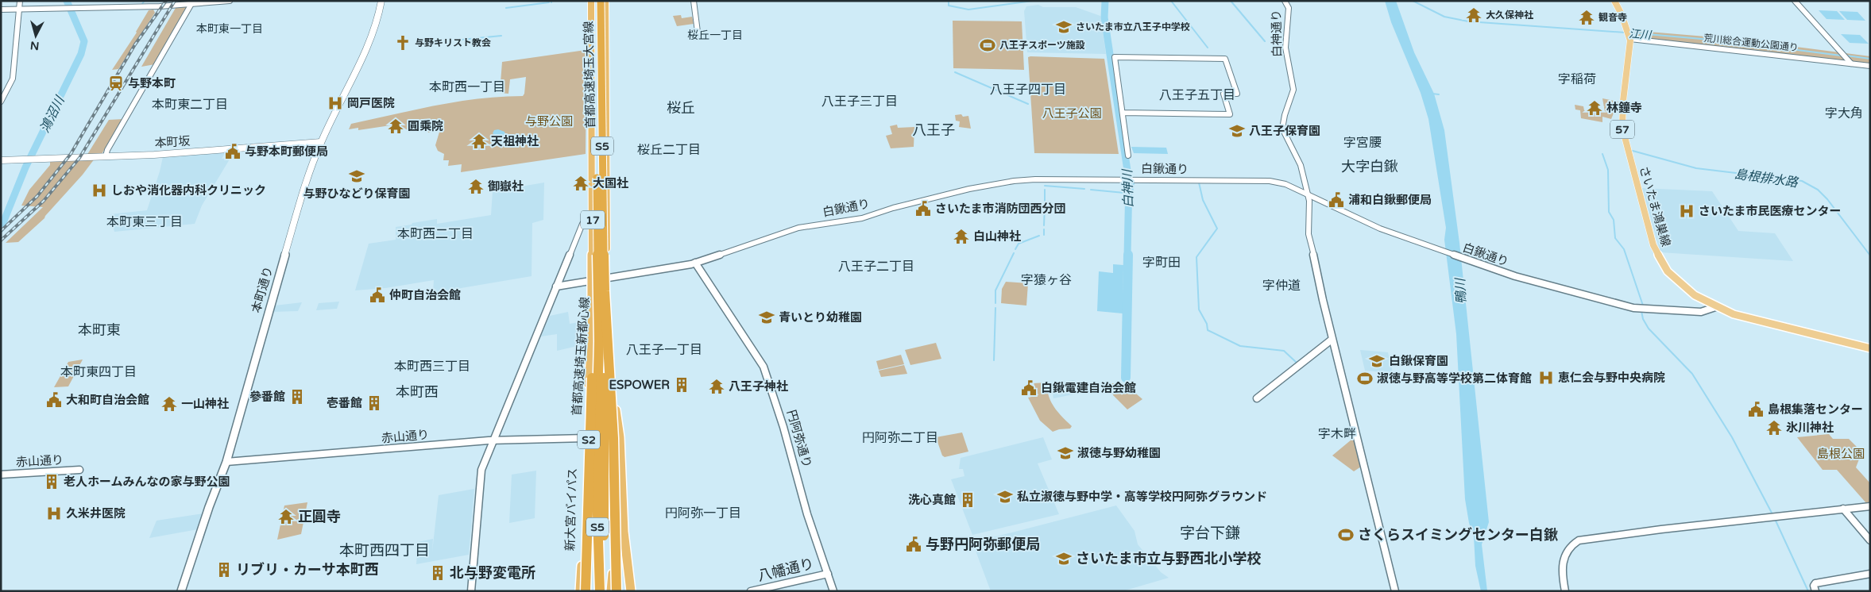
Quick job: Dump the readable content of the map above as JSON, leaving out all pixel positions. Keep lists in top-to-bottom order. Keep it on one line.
{"streets":{"highway":["首都高速埼玉大宮線","S5","17","首都高速埼玉新都心線","S2","新大宮バイパス"],"main road":["57","本町坂","さいたま鴻巣線","本町通り"],"street":["白神通り","荒川総合運動公園通り","白鍬通り","赤山通り","円阿弥通り","八幡通り"]},"crossings":[["白神通り","白鍬通り"],["荒川総合運動公園通り","さいたま鴻巣線"],["首都高速埼玉大宮線","S5"],["首都高速埼玉大宮線","白鍬通り"],["首都高速埼玉大宮線","首都高速埼玉新都心線"],["首都高速埼玉大宮線","新大宮バイパス"],["本町坂","本町通り"],["S5","白鍬通り"],["S5","首都高速埼玉新都心線"],["S5","新大宮バイパス"],["白鍬通り","さいたま鴻巣線"],["白鍬通り","17"],["白鍬通り","首都高速埼玉新都心線"],["白鍬通り","円阿弥通り"],["白鍬通り","新大宮バイパス"],["本町通り","赤山通り"],["首都高速埼玉新都心線","新大宮バイパス"],["赤山通り","新大宮バイパス"],["円阿弥通り","八幡通り"]],"districts":["本町東一丁目","桜丘一丁目","字稲荷","本町西一丁目","八王子四丁目","八王子五丁目","八王子三丁目","本町東二丁目","桜丘","字大角","八王子","字宮腰","桜丘二丁目","大字白鍬","本町東三丁目","本町西二丁目","字町田","八王子二丁目","字猿ヶ谷","字仲道","本町東","八王子一丁目","本町西三丁目","本町東四丁目","本町西","字木畔","円阿弥二丁目","円阿弥一丁目","字台下鎌","本町西四丁目"],"water":["江川","鴻沼川","島根排水路","白神川","鴨川"],"parks":["八王子公園","与野公園","島根公園"],"places":{"temple":["大久保神社","観音寺","林鐘寺","圓乘院","天祖神社","大国社","御嶽社","白山神社","八王子神社","一山神社","氷川神社","正圓寺"],"school or university":["さいたま市立八王子中学校","八王子保育園","与野ひなどり保育園","青いとり幼稚園","白鍬保育園","淑徳与野幼稚園","私立淑徳与野中学・高等学校円阿弥グラウンド","さいたま市立与野西北小学校"],"church":["与野キリスト教会"],"sports":["八王子スポーツ施設","淑徳与野高等学校第二体育館","さくらスイミングセンター白鍬"],"station":["与野本町"],"hospital":["岡戸医院","しおや消化器内科クリニック","さいたま市民医療センター","恵仁会与野中央病院","久米井医院"],"public building":["与野本町郵便局","浦和白鍬郵便局","さいたま市消防団西分団","仲町自治会館","白鍬電建自治会館","大和町自治会館","島根集落センター","与野円阿弥郵便局"],"building":["ESPOWER","參番館","壱番館","老人ホームみんなの家与野公園","洗心真館","リブリ・カーサ本町西","北与野変電所"]},"north":"bottom"}
